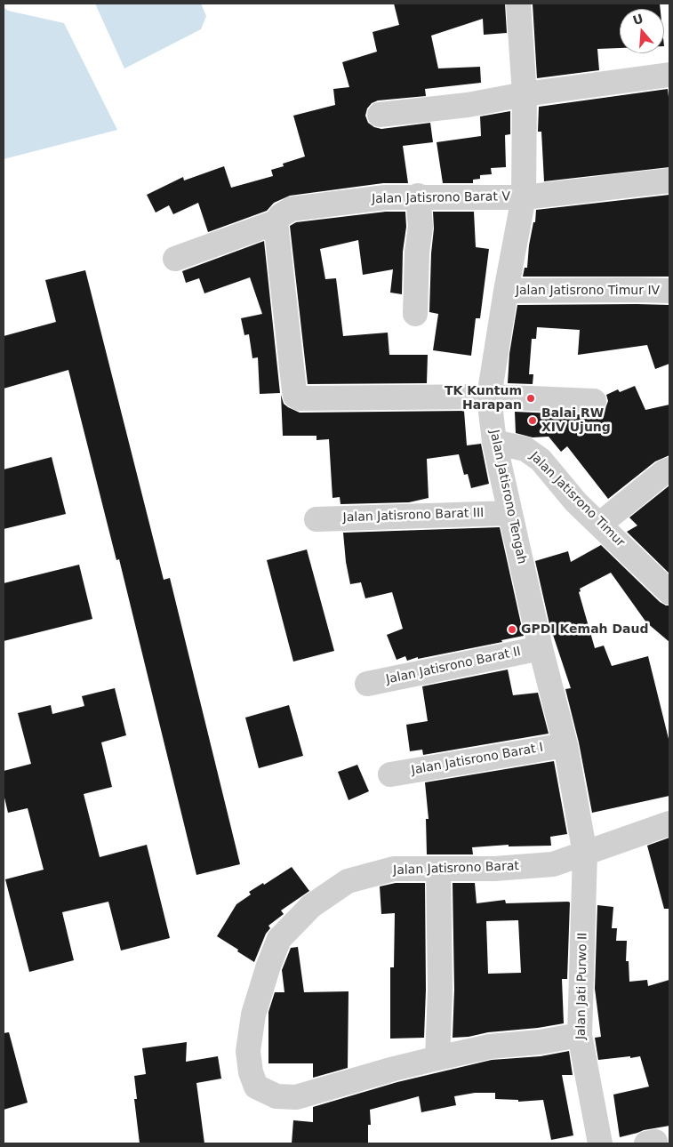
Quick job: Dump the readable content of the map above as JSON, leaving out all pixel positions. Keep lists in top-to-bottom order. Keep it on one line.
{"streets":{"street":["Jalan Jatisrono Barat V","Jalan Jatisrono Timur IV","Jalan Jatisrono Tengah","Jalan Jatisrono Timur","Jalan Jatisrono Barat III","Jalan Jatisrono Barat II","Jalan Jatisrono Barat I","Jalan Jatisrono Barat","Jalan Jati Purwo II"]},"crossings":[["Jalan Jatisrono Barat V","Jalan Jatisrono Tengah"],["Jalan Jatisrono Timur IV","Jalan Jatisrono Tengah"],["Jalan Jatisrono Tengah","Jalan Jatisrono Timur"],["Jalan Jatisrono Tengah","Jalan Jatisrono Barat III"],["Jalan Jatisrono Tengah","Jalan Jatisrono Barat II"],["Jalan Jatisrono Tengah","Jalan Jatisrono Barat I"],["Jalan Jatisrono Tengah","Jalan Jatisrono Barat"],["Jalan Jatisrono Tengah","Jalan Jati Purwo II"],["Jalan Jatisrono Barat","Jalan Jati Purwo II"]],"places":["TK Kuntum Harapan","Balai RW XIV Ujung","GPDI Kemah Daud"],"north":"top"}
